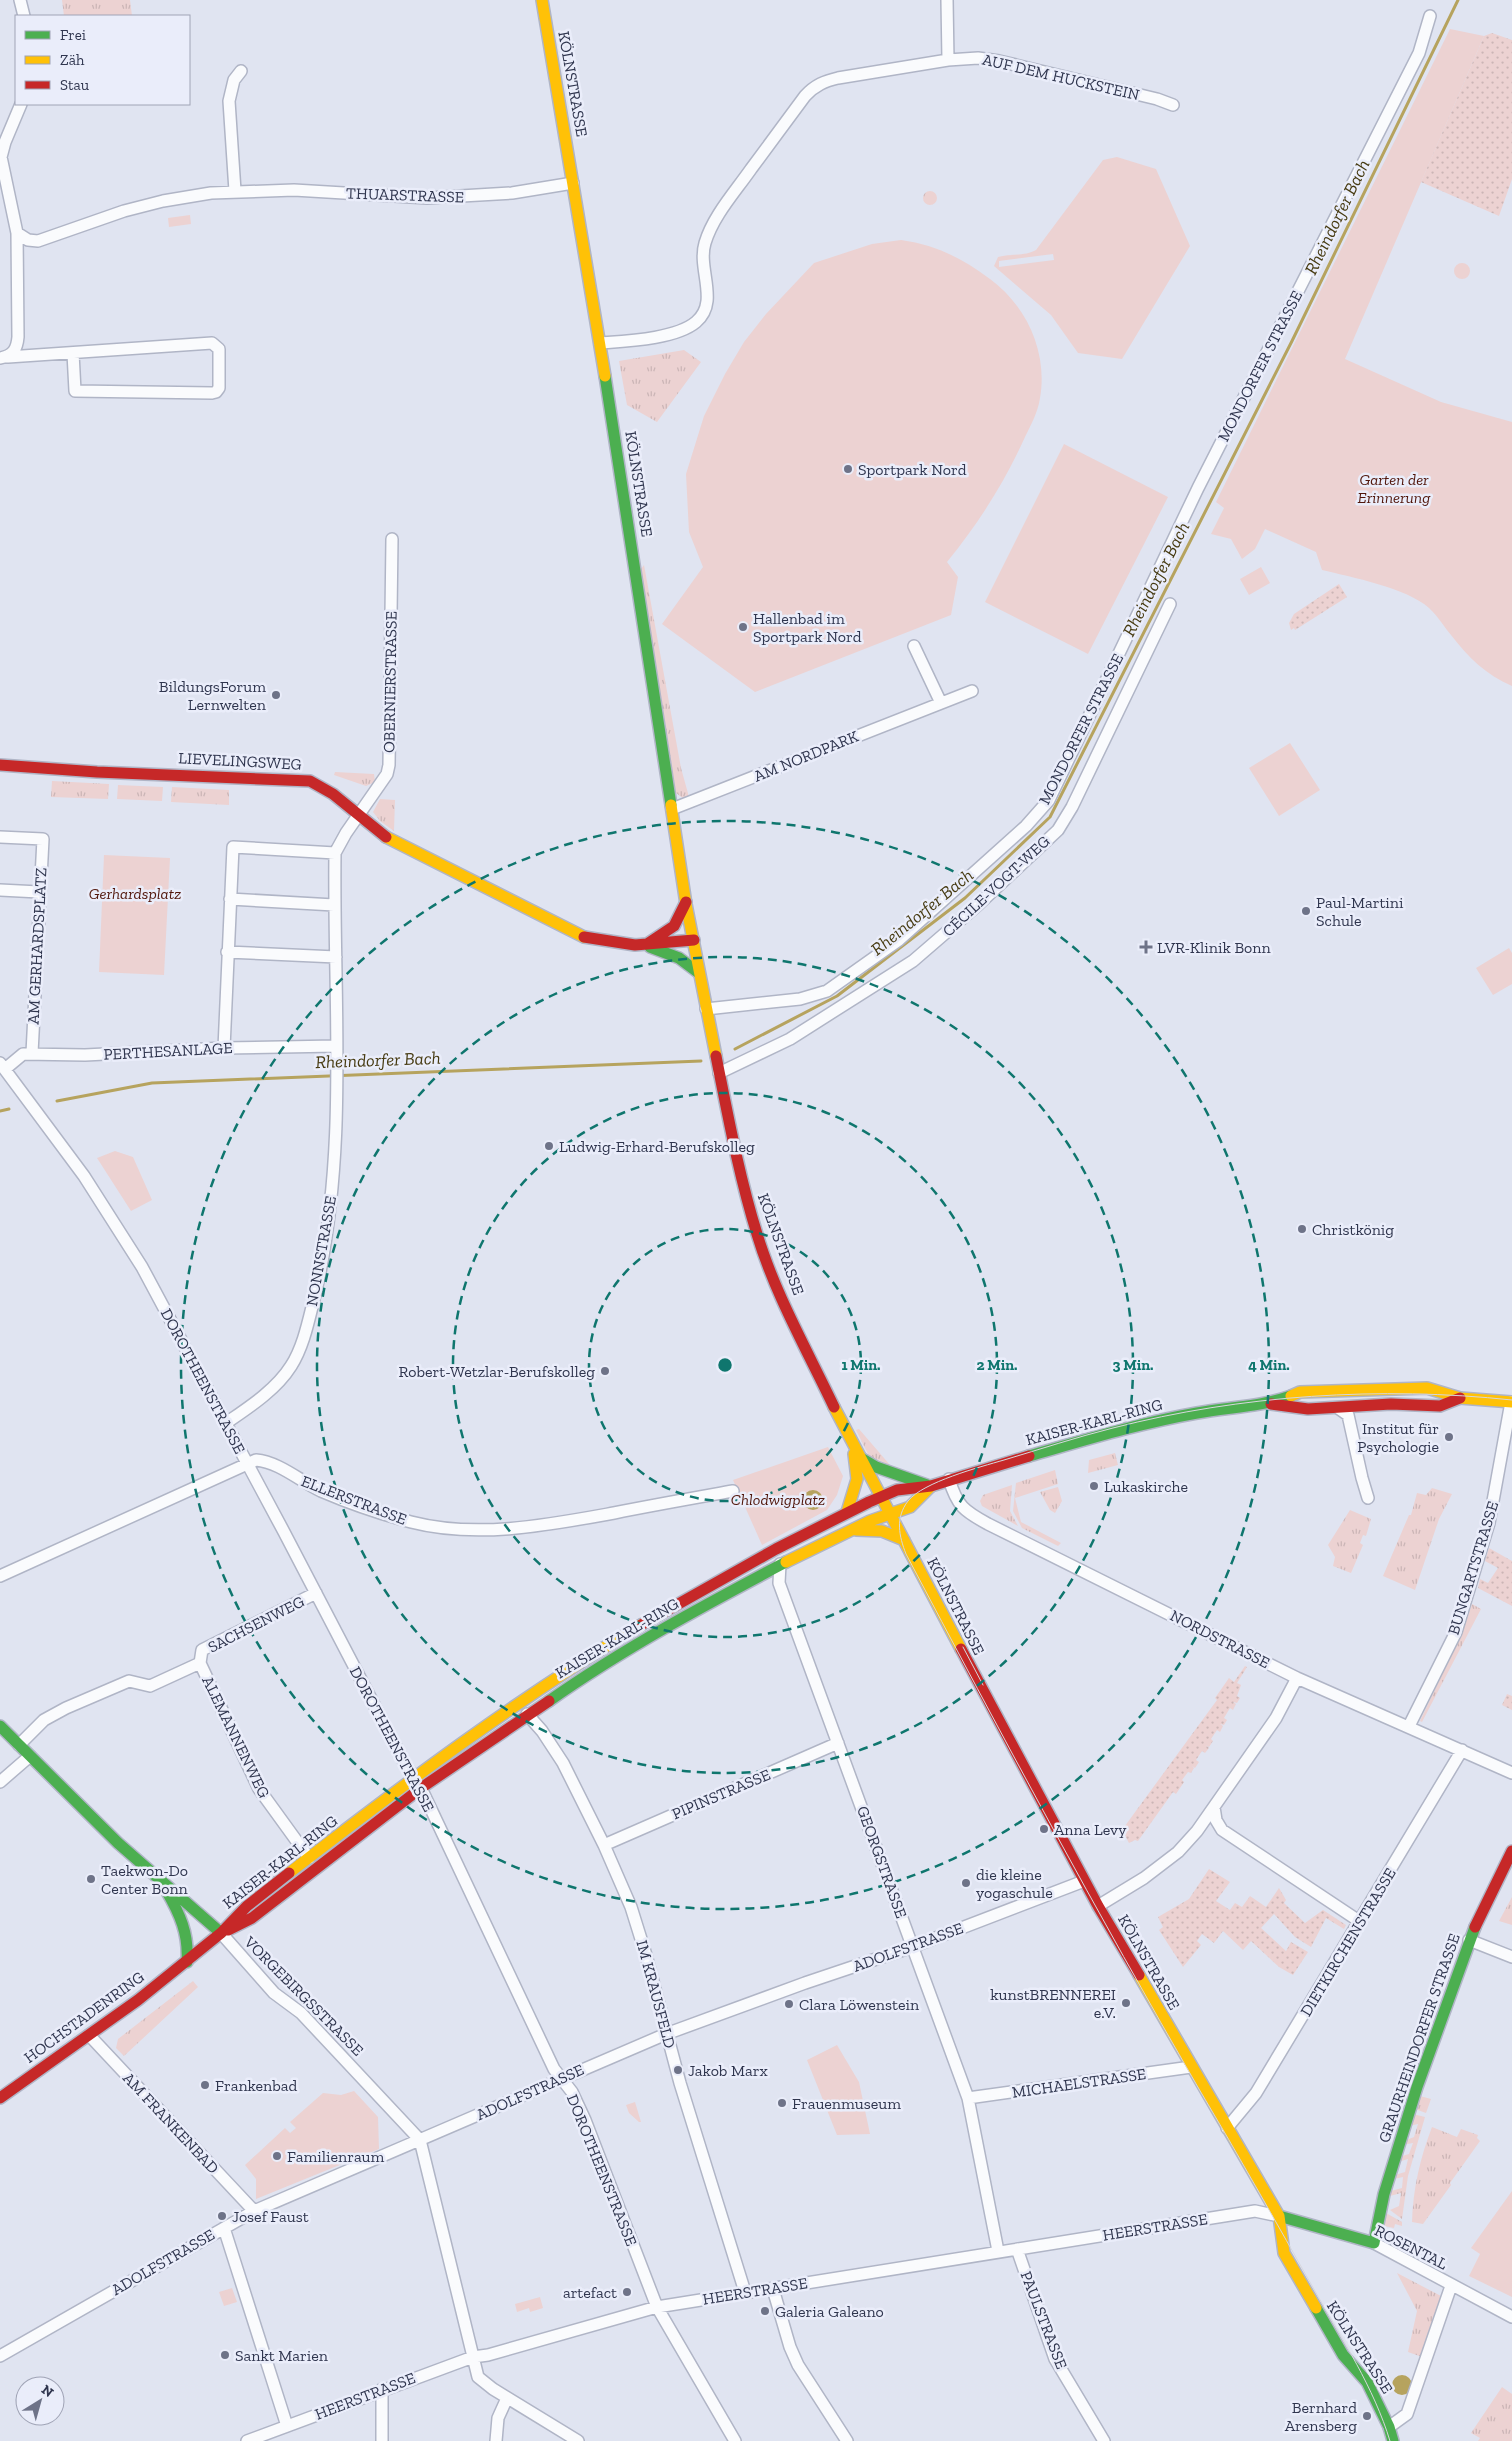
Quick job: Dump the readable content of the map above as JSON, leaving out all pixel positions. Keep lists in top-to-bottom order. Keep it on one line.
{"streets":{"main road":["KÖLNSTRASSE","LIEVELINGSWEG","KAISER-KARL-RING","VORGEBIRGSSTRASSE","HOCHSTADENRING","GRAURHEINDORFER STRASSE","ROSENTAL"],"street":["AUF DEM HUCKSTEIN","THUARSTRASSE","MONDORFER STRASSE","OBERNIERSTRASSE","AM NORDPARK","CÉCILE-VOGT-WEG","AM GERHARDSPLATZ","PERTHESANLAGE","NONNSTRASSE","DOROTHEENSTRASSE","ELLERSTRASSE","BUNGARTSTRASSE","SACHSENWEG","NORDSTRASSE","ALEMANNENWEG","PIPINSTRASSE","GEORGSTRASSE","DIETKIRCHENSTRASSE","ADOLFSTRASSE","IM KRAUSFELD","MICHAELSTRASSE","AM FRANKENBAD","HEERSTRASSE","PAULSTRASSE"]},"crossings":[["AUF DEM HUCKSTEIN","KÖLNSTRASSE"],["KÖLNSTRASSE","THUARSTRASSE"],["KÖLNSTRASSE","MONDORFER STRASSE"],["KÖLNSTRASSE","AM NORDPARK"],["KÖLNSTRASSE","LIEVELINGSWEG"],["KÖLNSTRASSE","CÉCILE-VOGT-WEG"],["KÖLNSTRASSE","KAISER-KARL-RING"],["KÖLNSTRASSE","DIETKIRCHENSTRASSE"],["KÖLNSTRASSE","ADOLFSTRASSE"],["KÖLNSTRASSE","MICHAELSTRASSE"],["KÖLNSTRASSE","HEERSTRASSE"],["KÖLNSTRASSE","ROSENTAL"],["OBERNIERSTRASSE","LIEVELINGSWEG"],["OBERNIERSTRASSE","NONNSTRASSE"],["AM GERHARDSPLATZ","PERTHESANLAGE"],["PERTHESANLAGE","NONNSTRASSE"],["PERTHESANLAGE","DOROTHEENSTRASSE"],["NONNSTRASSE","DOROTHEENSTRASSE"],["DOROTHEENSTRASSE","KAISER-KARL-RING"],["DOROTHEENSTRASSE","ELLERSTRASSE"],["DOROTHEENSTRASSE","SACHSENWEG"],["DOROTHEENSTRASSE","ADOLFSTRASSE"],["DOROTHEENSTRASSE","HEERSTRASSE"],["KAISER-KARL-RING","BUNGARTSTRASSE"],["KAISER-KARL-RING","NORDSTRASSE"],["KAISER-KARL-RING","ALEMANNENWEG"],["KAISER-KARL-RING","GEORGSTRASSE"],["KAISER-KARL-RING","IM KRAUSFELD"],["KAISER-KARL-RING","VORGEBIRGSSTRASSE"],["KAISER-KARL-RING","HOCHSTADENRING"],["BUNGARTSTRASSE","NORDSTRASSE"],["SACHSENWEG","ALEMANNENWEG"],["SACHSENWEG","VORGEBIRGSSTRASSE"],["NORDSTRASSE","DIETKIRCHENSTRASSE"],["PIPINSTRASSE","GEORGSTRASSE"],["PIPINSTRASSE","IM KRAUSFELD"],["GEORGSTRASSE","ADOLFSTRASSE"],["GEORGSTRASSE","MICHAELSTRASSE"],["GEORGSTRASSE","HEERSTRASSE"],["ADOLFSTRASSE","IM KRAUSFELD"],["ADOLFSTRASSE","VORGEBIRGSSTRASSE"],["ADOLFSTRASSE","AM FRANKENBAD"],["IM KRAUSFELD","HEERSTRASSE"],["VORGEBIRGSSTRASSE","HOCHSTADENRING"],["VORGEBIRGSSTRASSE","HEERSTRASSE"],["HOCHSTADENRING","AM FRANKENBAD"],["GRAURHEINDORFER STRASSE","ROSENTAL"],["HEERSTRASSE","ROSENTAL"],["HEERSTRASSE","PAULSTRASSE"]],"water":["Rheindorfer Bach"],"parks":["Garten der Erinnerung","Gerhardsplatz","Chlodwigplatz"],"places":{"other":["Sportpark Nord","Hallenbad im Sportpark Nord","BildungsForum Lernwelten","Paul-Martini Schule","Ludwig-Erhard-Berufskolleg","Christkönig","Robert-Wetzlar-Berufskolleg","Institut für Psychologie","Lukaskirche","Anna Levy","Taekwon-Do Center Bonn","die kleine yogaschule","kunstBRENNEREI e.V.","Clara Löwenstein","Jakob Marx","Frankenbad","Frauenmuseum","Familienraum","Josef Faust","artefact","Galeria Galeano","Sankt Marien","Bernhard Arensberg"],"health":["LVR-Klinik Bonn"]},"legend":["Frei","Zäh","Stau"],"north":"top right","rings":["1 Min.","2 Min.","3 Min.","4 Min."]}
